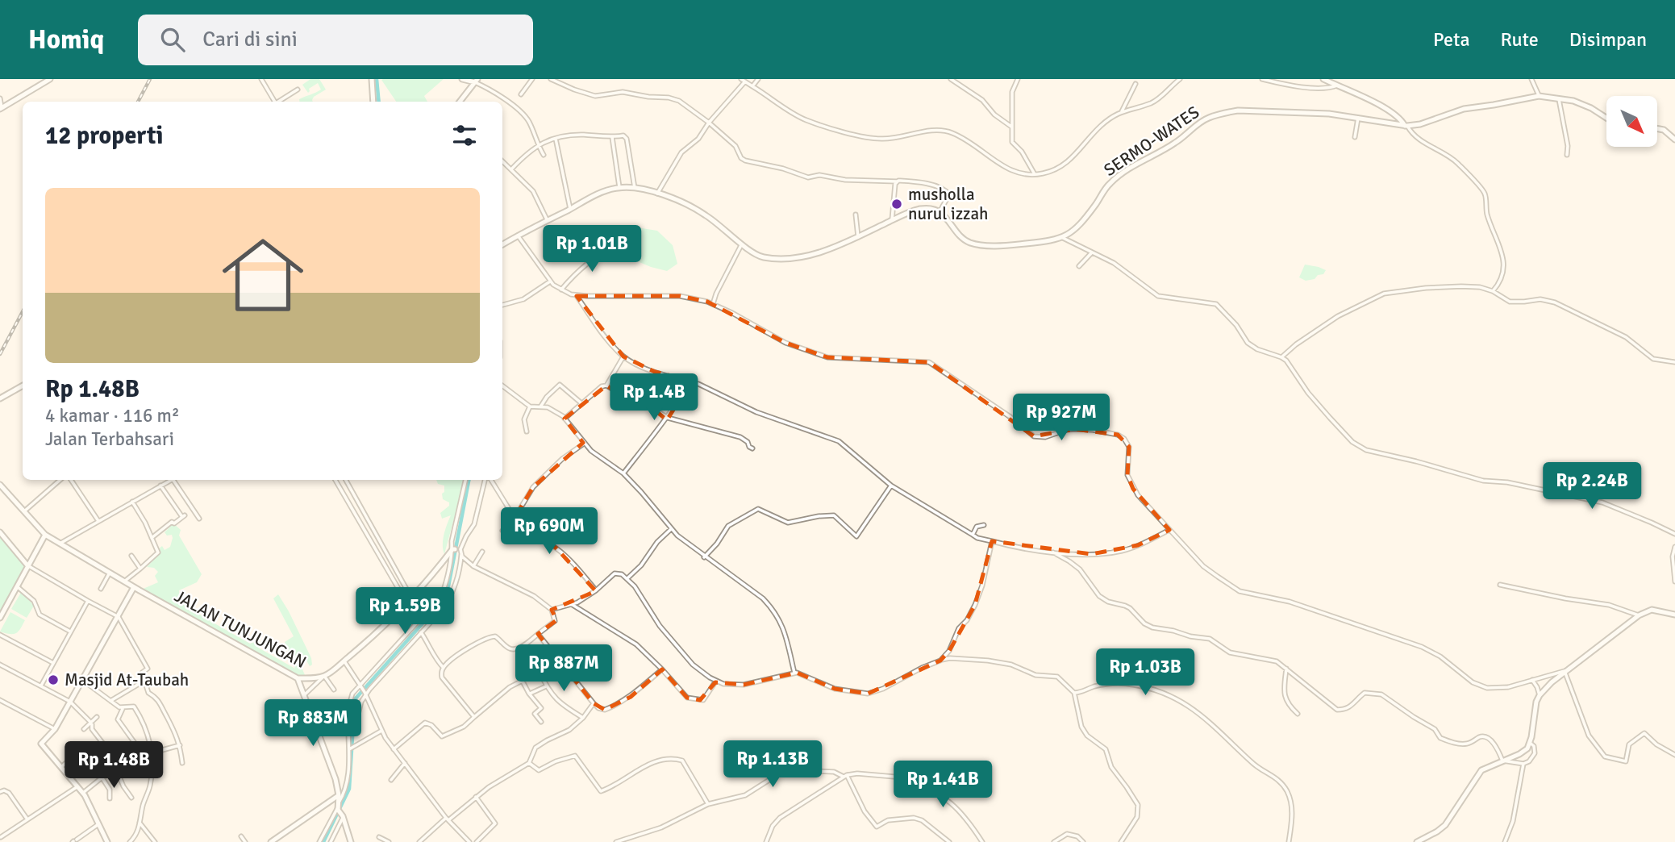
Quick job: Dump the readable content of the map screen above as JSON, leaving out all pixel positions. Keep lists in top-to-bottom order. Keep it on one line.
{"streets":{"main road":["SERMO-WATES","JALAN TUNJUNGAN"]},"places":["musholla nurul izzah","Masjid At-Taubah"],"north":"bottom right","page":{"header":"Homiq","search":"Cari di sini","nav":["Peta","Rute","Disimpan"],"heading":"12 properti","list":[{"name":"Rp 1.48B","note":"4 kamar · 116 m² · Jalan Terbahsari"}],"price":["Rp 1.01B","Rp 1.4B","Rp 927M","Rp 2.24B","Rp 690M","Rp 1.59B","Rp 887M","Rp 1.03B","Rp 883M","Rp 1.13B","Rp 1.48B","Rp 1.41B"]}}
